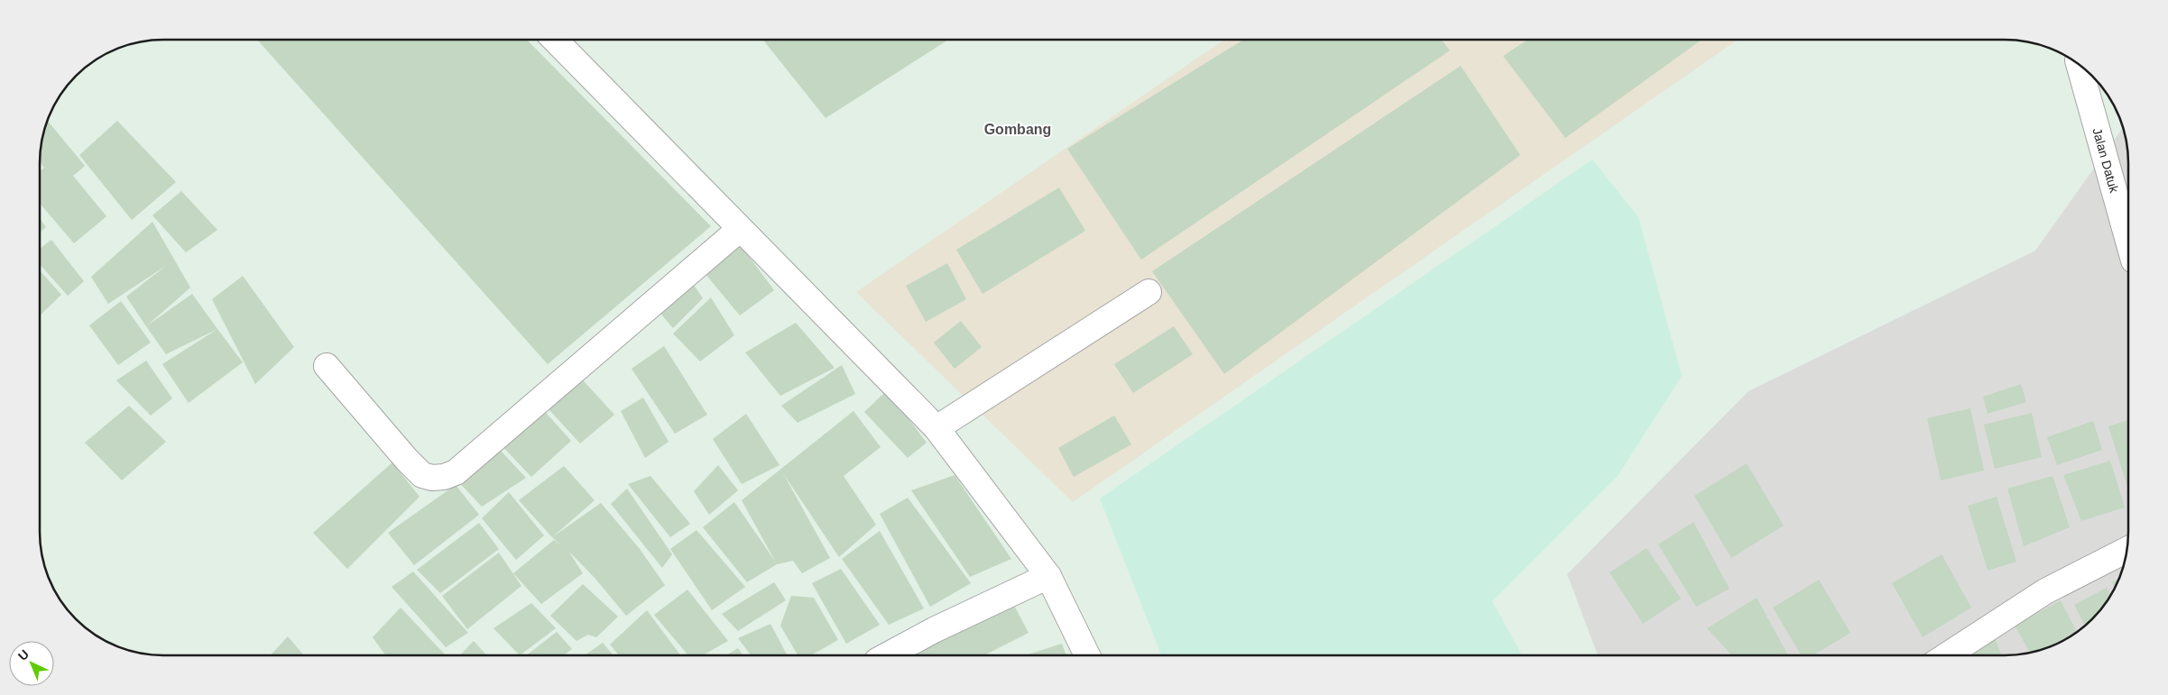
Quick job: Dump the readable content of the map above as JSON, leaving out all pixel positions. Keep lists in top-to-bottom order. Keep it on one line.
{"streets":{"street":["Jalan Datuk"]},"districts":["Gombang"],"north":"top left"}
